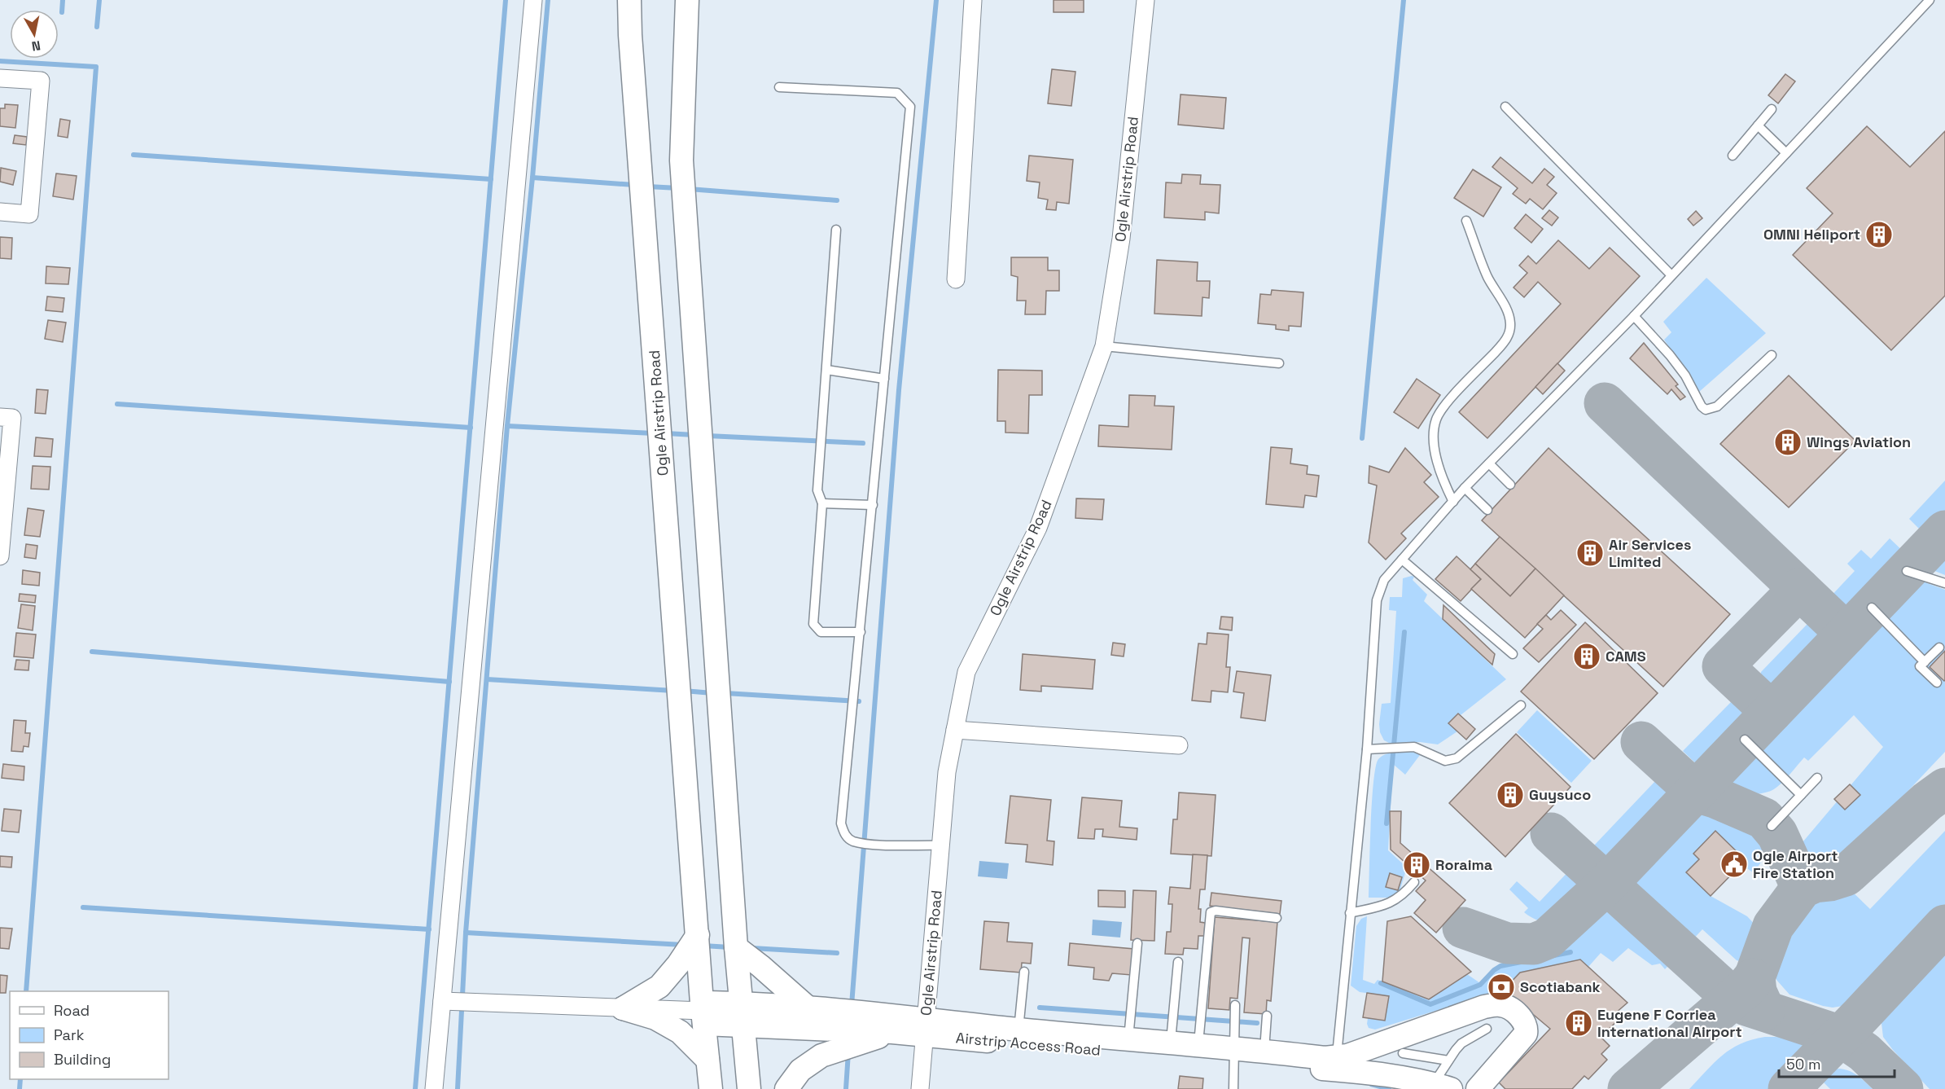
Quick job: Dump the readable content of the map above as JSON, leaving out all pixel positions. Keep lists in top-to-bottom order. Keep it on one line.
{"streets":{"street":["Ogle Airstrip Road","Airstrip Access Road"]},"crossings":[["Ogle Airstrip Road","Airstrip Access Road"]],"places":{"building":["OMNI Heliport","Wings Aviation","Air Services Limited","CAMS","Guysuco","Roraima","Eugene F Corriea International Airport"],"public building":["Ogle Airport Fire Station"],"bank":["Scotiabank"]},"legend":["Road","Park","Building"],"scale_bar":"50 m","north":"bottom"}
